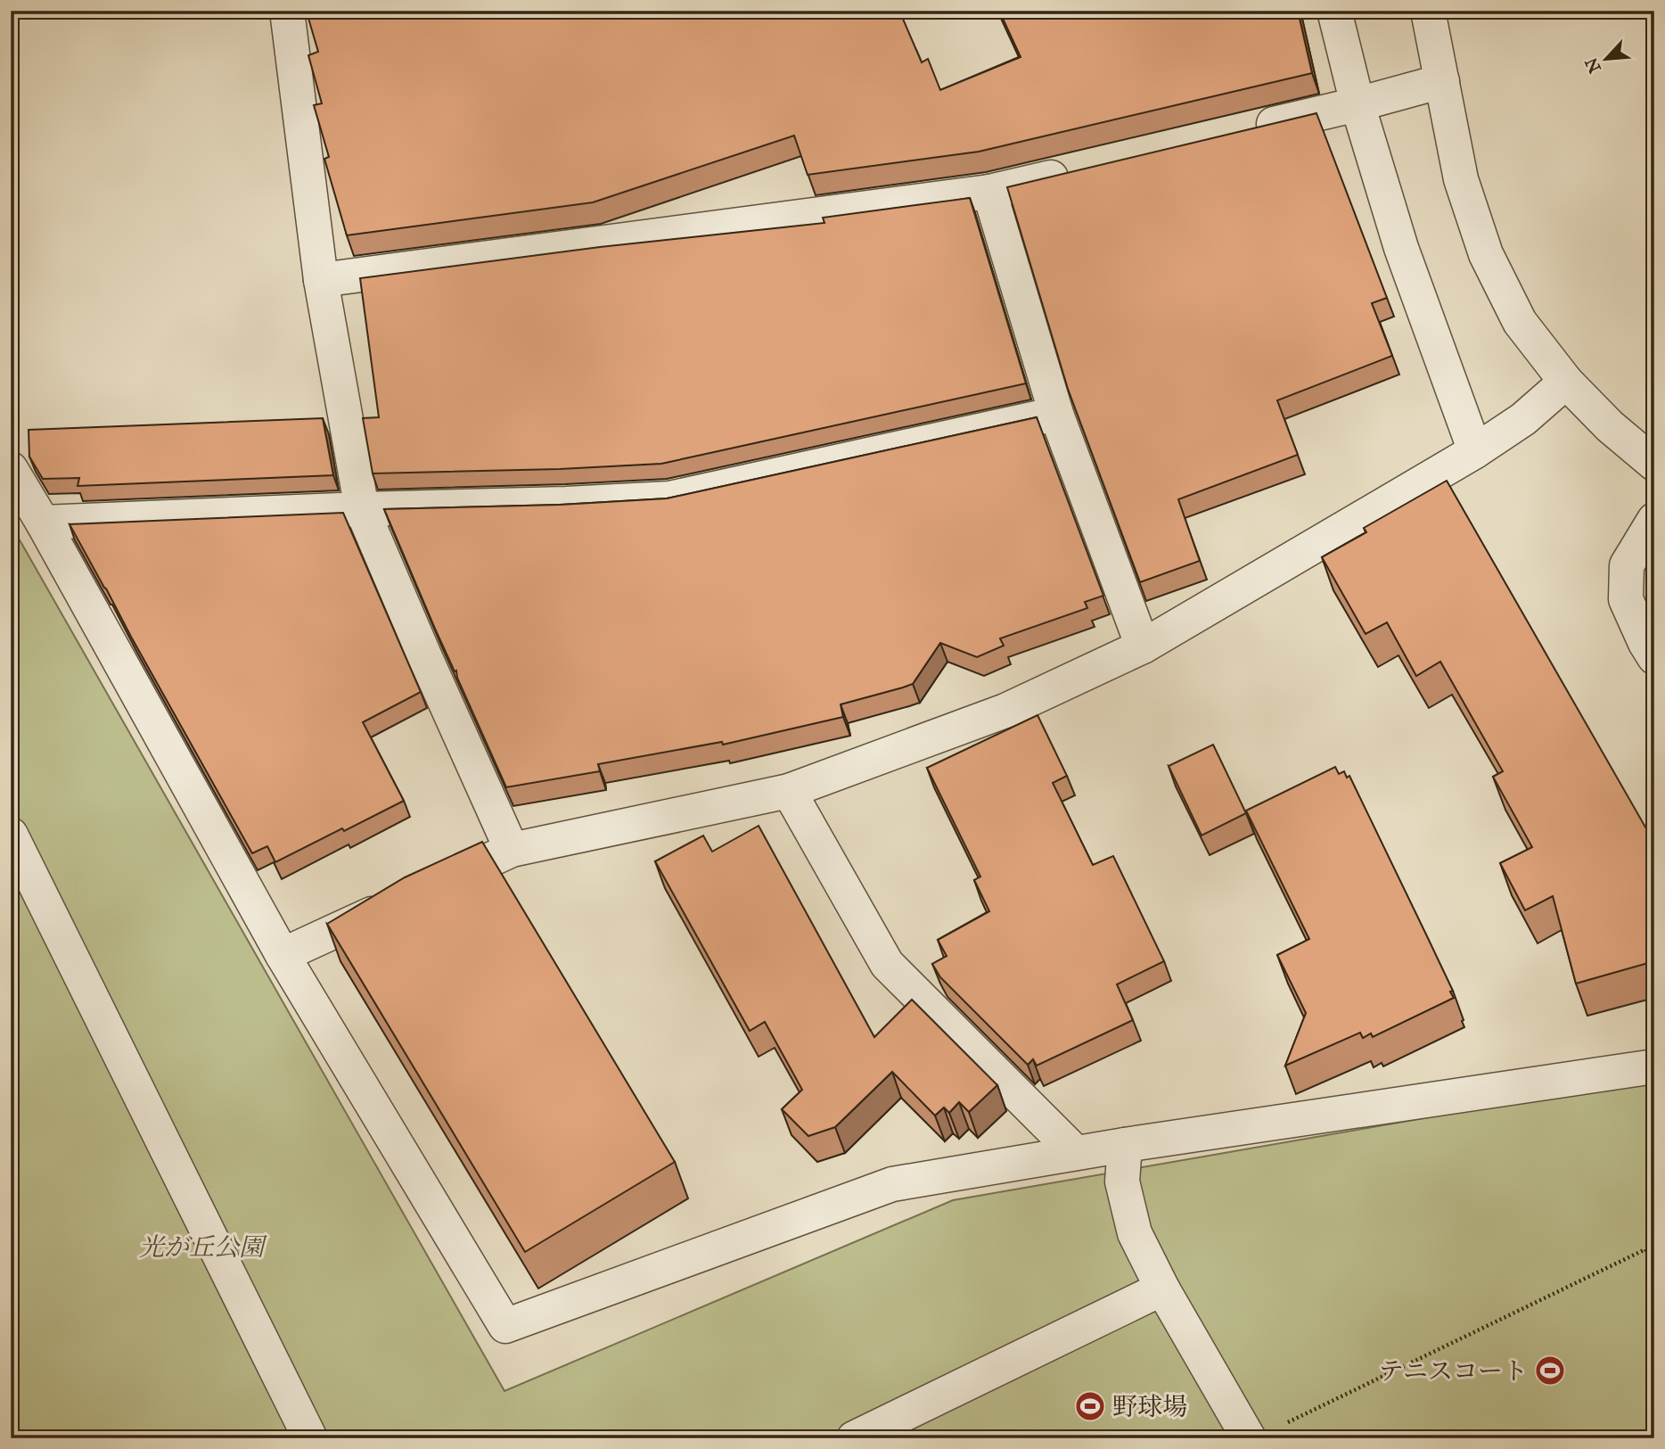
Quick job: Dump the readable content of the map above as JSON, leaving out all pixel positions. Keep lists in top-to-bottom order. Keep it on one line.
{"parks":["光が丘公園"],"places":{"sports":["テニスコート","野球場"]},"north":"bottom left"}
